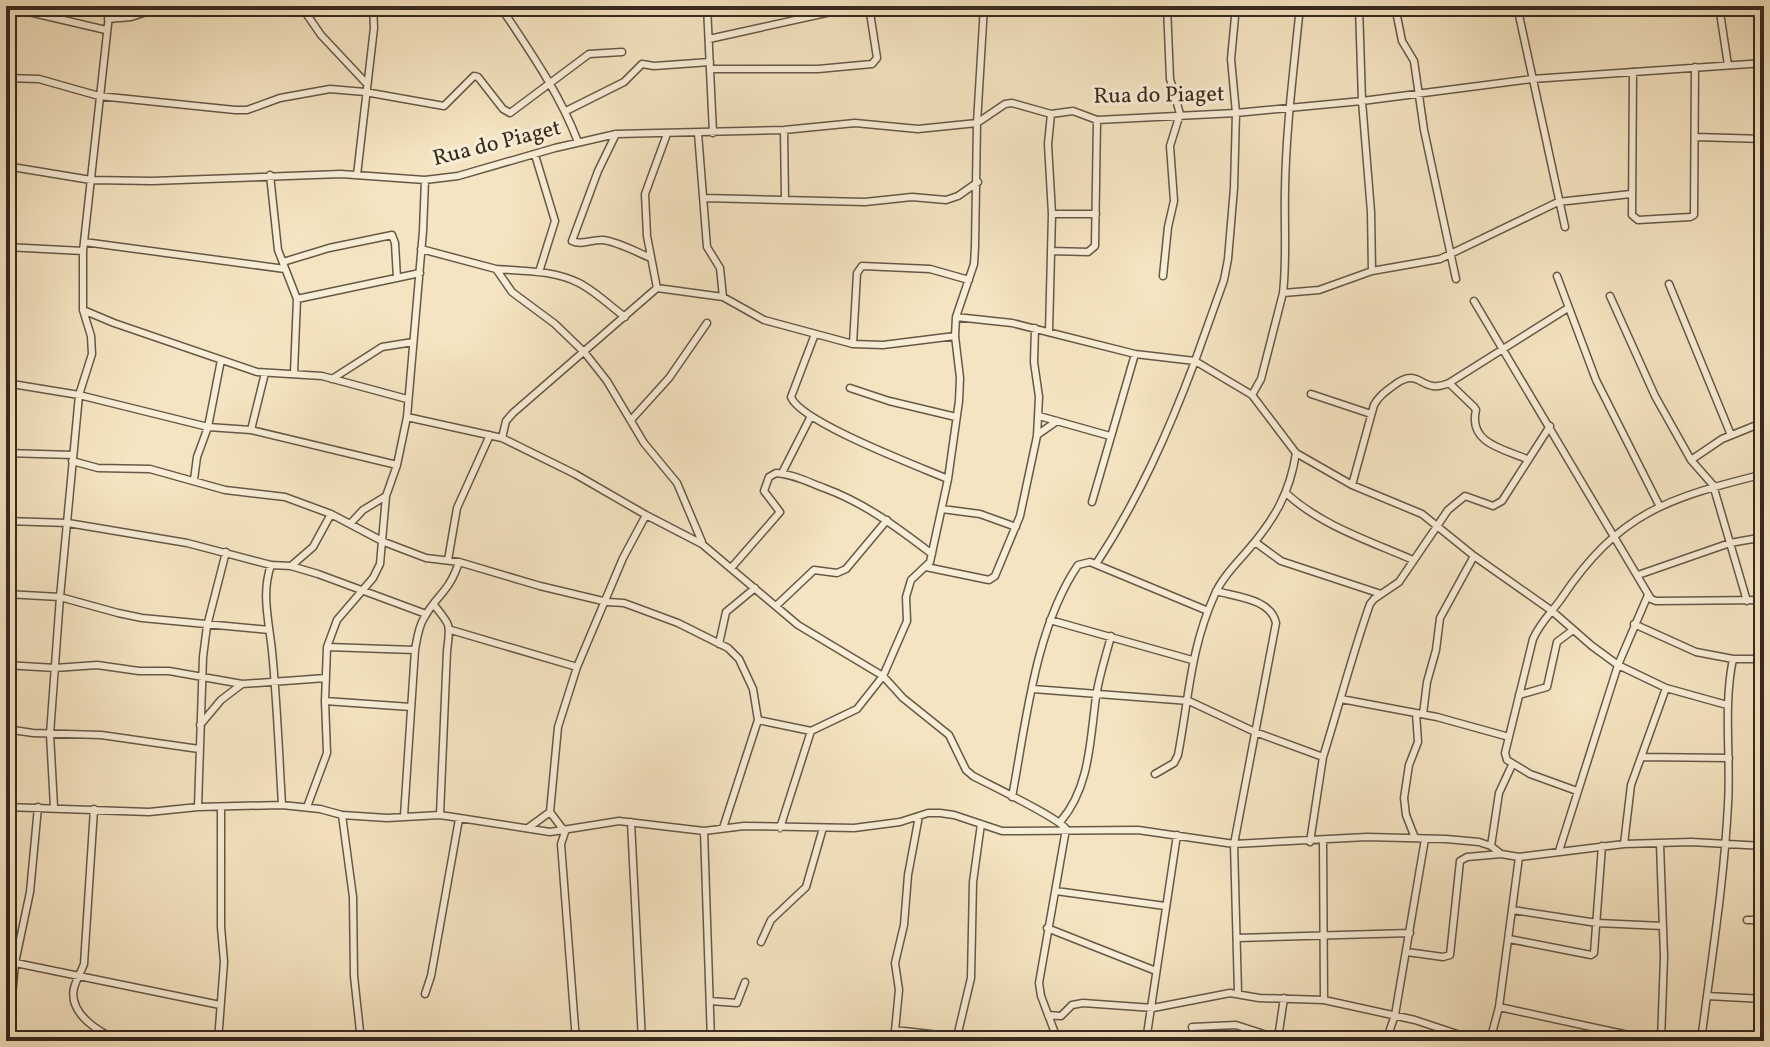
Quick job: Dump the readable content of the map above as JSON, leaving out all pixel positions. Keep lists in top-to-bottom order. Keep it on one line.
{"streets":{"street":["Rua do Piaget"]}}
